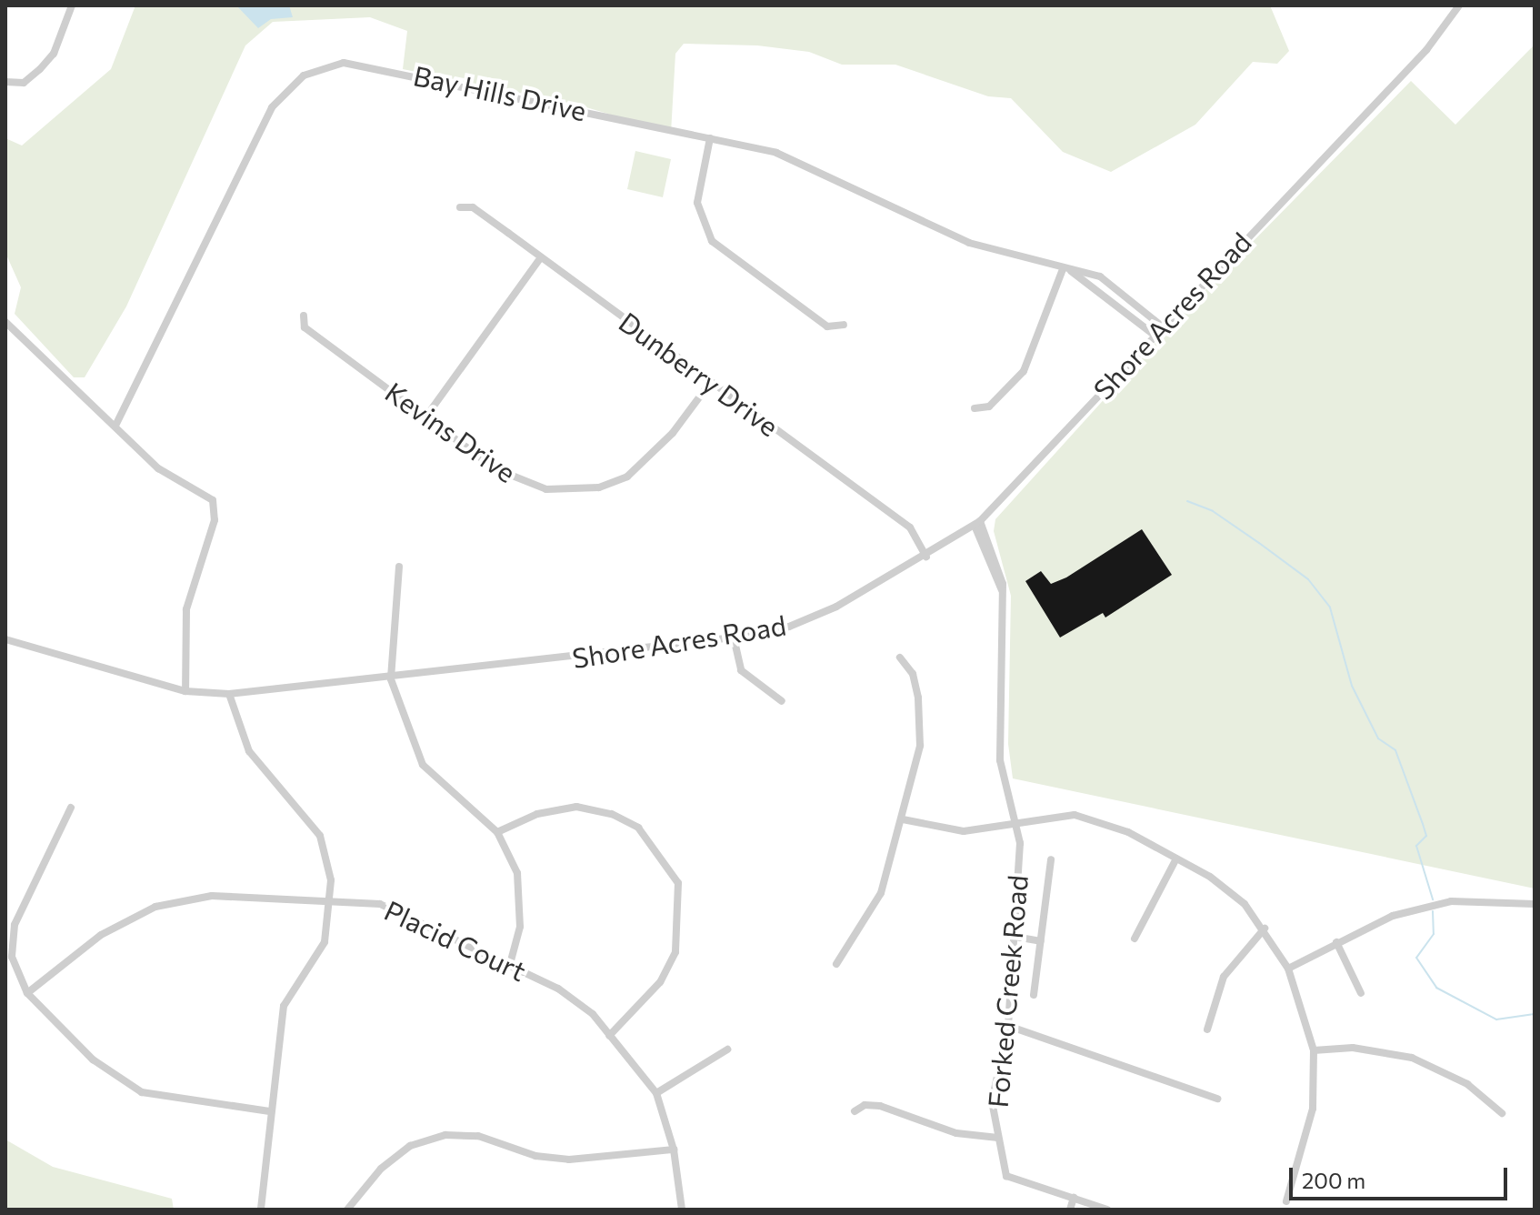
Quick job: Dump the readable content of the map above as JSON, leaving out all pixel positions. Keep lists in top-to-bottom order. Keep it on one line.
{"streets":{"street":["Bay Hills Drive","Shore Acres Road","Dunberry Drive","Kevins Drive","Placid Court","Forked Creek Road"]},"crossings":[["Bay Hills Drive","Shore Acres Road"],["Shore Acres Road","Dunberry Drive"],["Shore Acres Road","Forked Creek Road"],["Dunberry Drive","Kevins Drive"]],"scale_bar":"200 m"}
